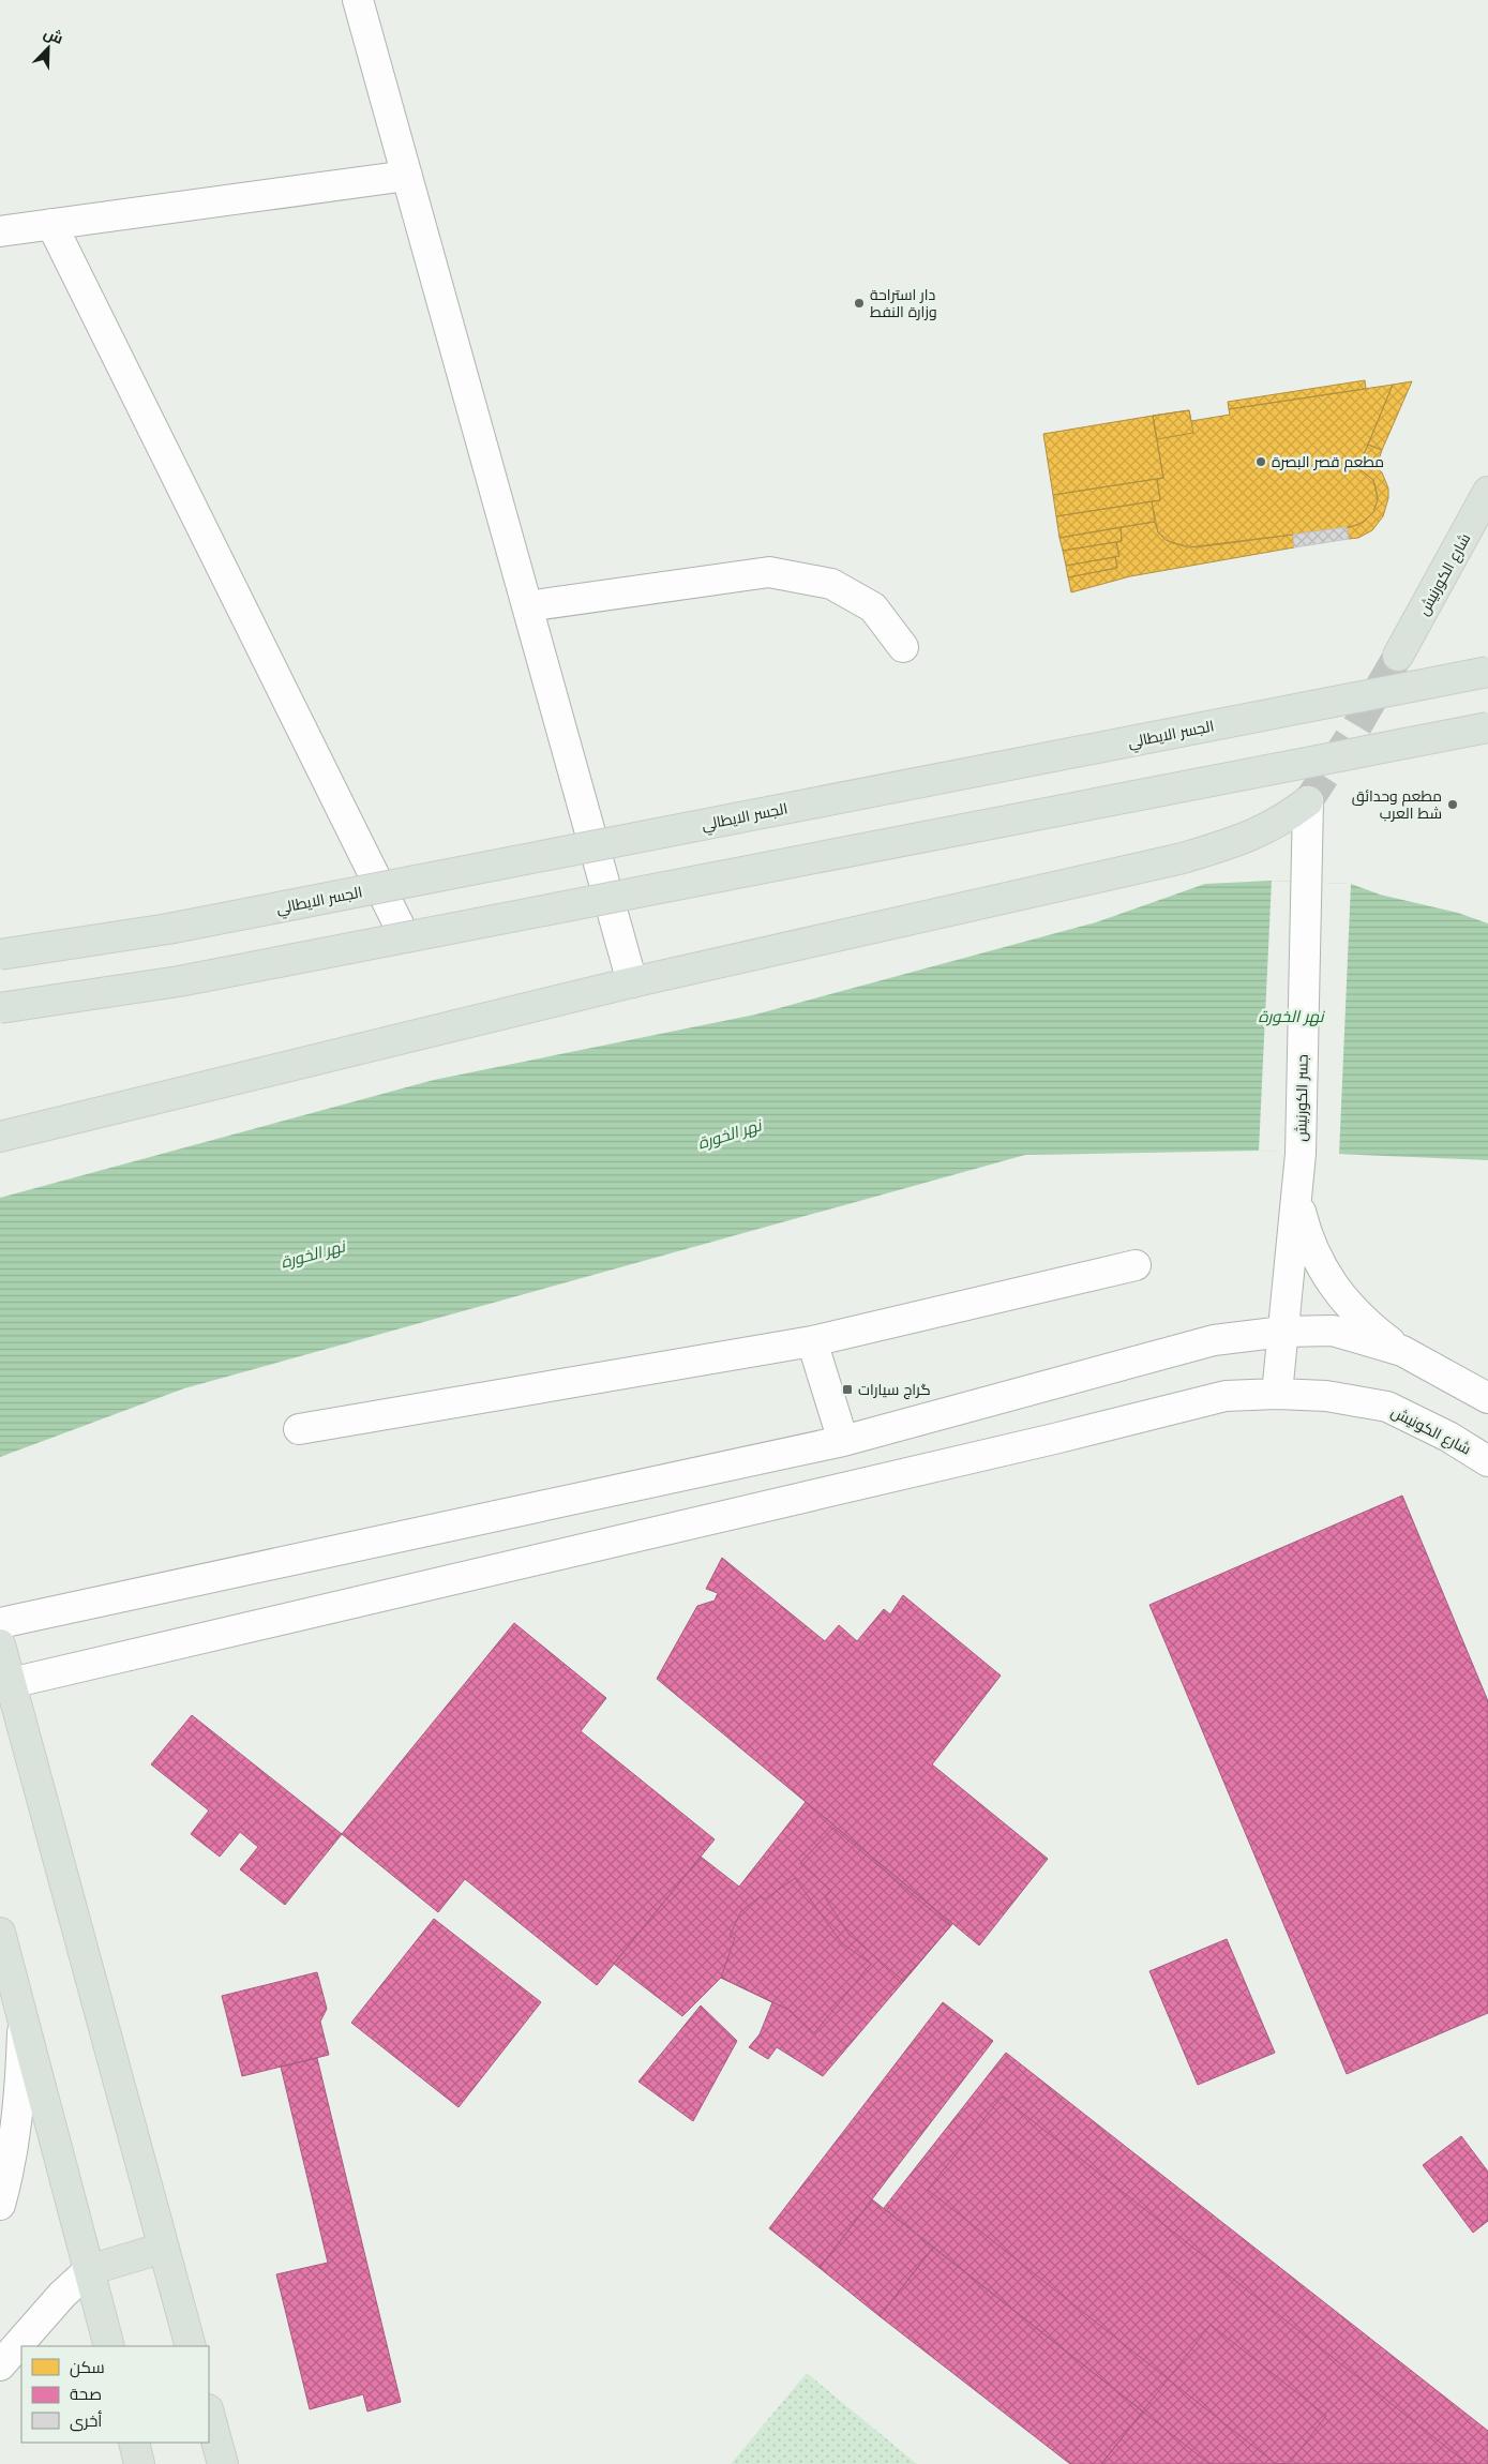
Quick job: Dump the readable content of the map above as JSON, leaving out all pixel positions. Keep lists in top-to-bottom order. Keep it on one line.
{"streets":{"main road":["شارع الكورنيش","الجسر الايطالي"],"street":["جسر الكورنيش","شارع الكونيش"]},"crossings":[["جسر الكورنيش","شارع الكونيش"]],"water":["نهر الخورة"],"places":{"other":["دار استراحة وزارة النفط","مطعم قصر البصرة","مطعم وحدائق شط العرب"],"transit":["گراج سيارات"]},"legend":["سكن","صحة","أخرى"],"north":"top right"}
